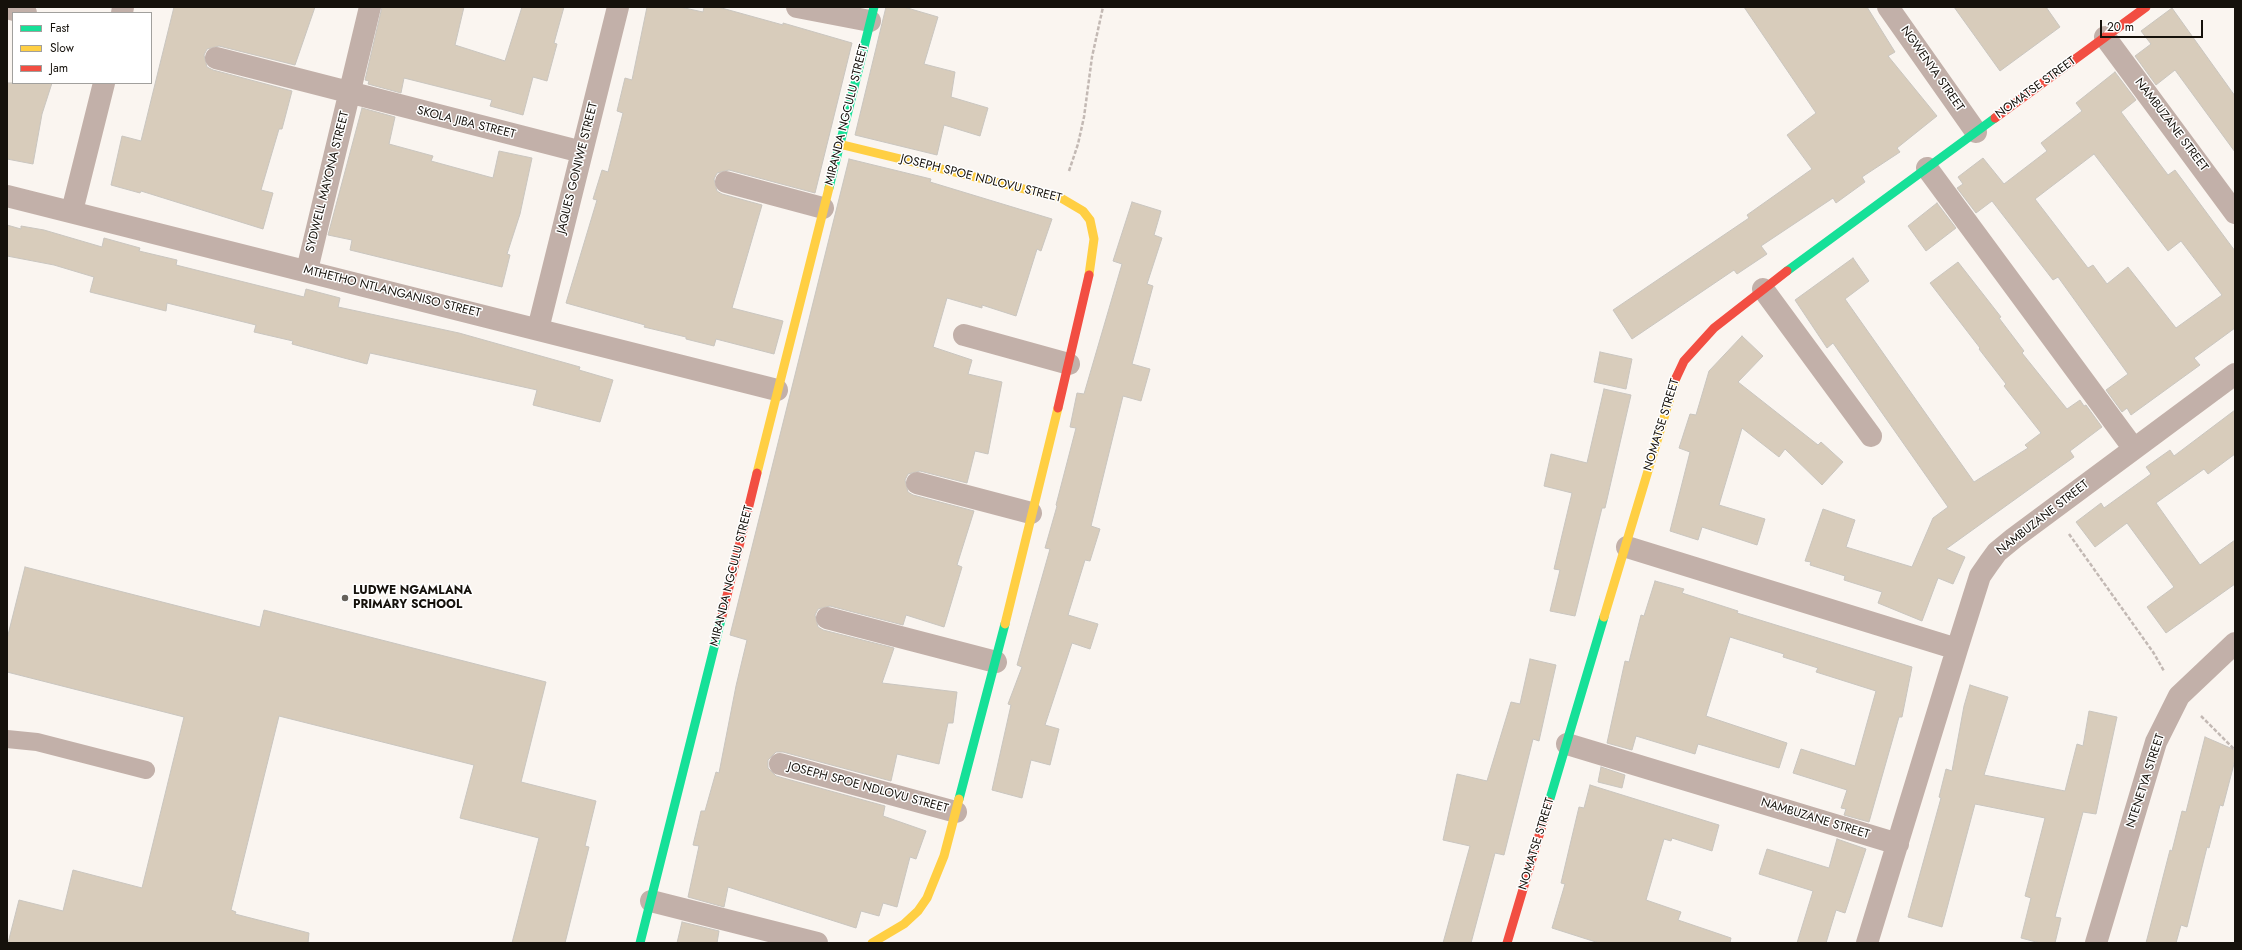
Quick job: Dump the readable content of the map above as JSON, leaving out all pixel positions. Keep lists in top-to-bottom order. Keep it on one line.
{"streets":{"street":["NGWENYA STREET","NOMATSE STREET","MIRANDA NGCULU STREET","SKOLA JIBA STREET","NAMBUZANE STREET","JAQUES GONIWE STREET","JOSEPH SPOE NDLOVU STREET","SYDWELL MAYONA STREET","MTHETHO NTLANGANISO STREET","NTENETYA STREET"]},"crossings":[["NGWENYA STREET","NOMATSE STREET"],["NOMATSE STREET","NAMBUZANE STREET"],["MIRANDA NGCULU STREET","JOSEPH SPOE NDLOVU STREET"],["MIRANDA NGCULU STREET","MTHETHO NTLANGANISO STREET"],["SKOLA JIBA STREET","JAQUES GONIWE STREET"],["SKOLA JIBA STREET","SYDWELL MAYONA STREET"],["JAQUES GONIWE STREET","MTHETHO NTLANGANISO STREET"],["SYDWELL MAYONA STREET","MTHETHO NTLANGANISO STREET"]],"places":["LUDWE NGAMLANA PRIMARY SCHOOL"],"legend":["Fast","Slow","Jam"],"scale_bar":"20 m"}
